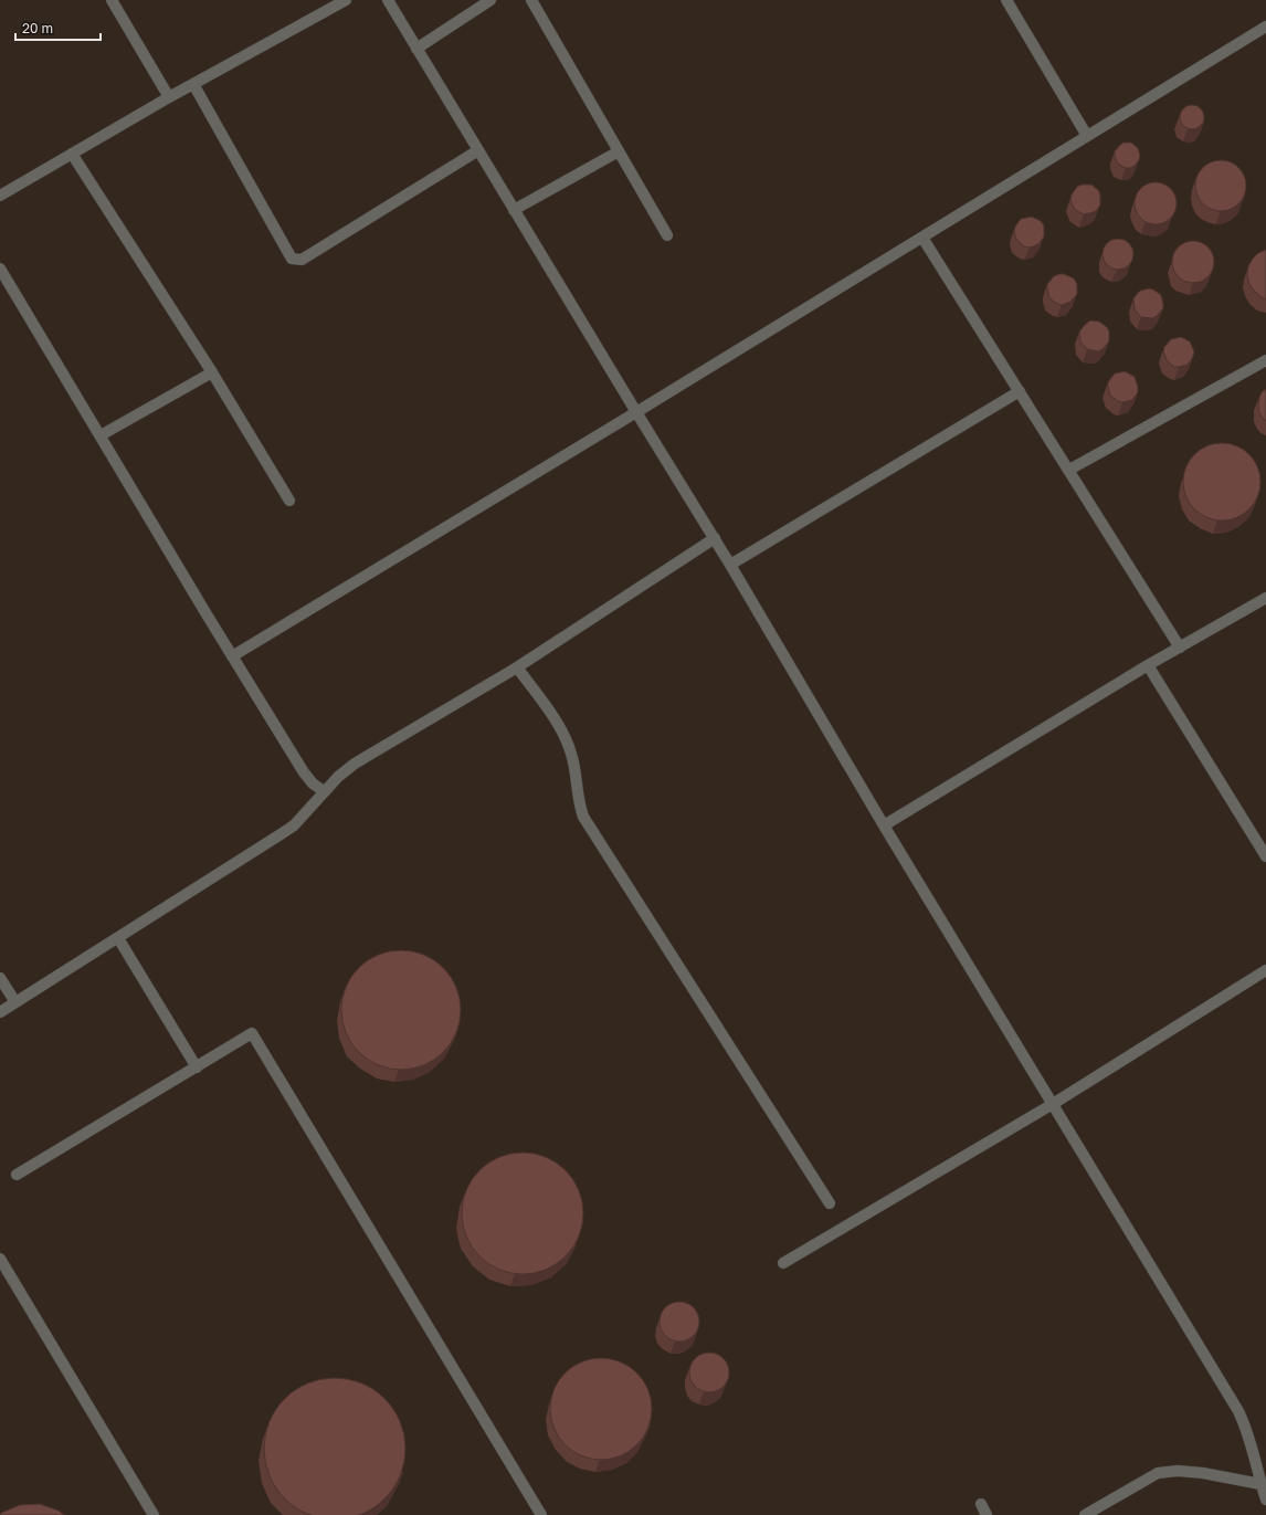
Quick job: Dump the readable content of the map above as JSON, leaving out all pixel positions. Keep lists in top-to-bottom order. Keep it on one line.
{"scale_bar":"20 m"}
